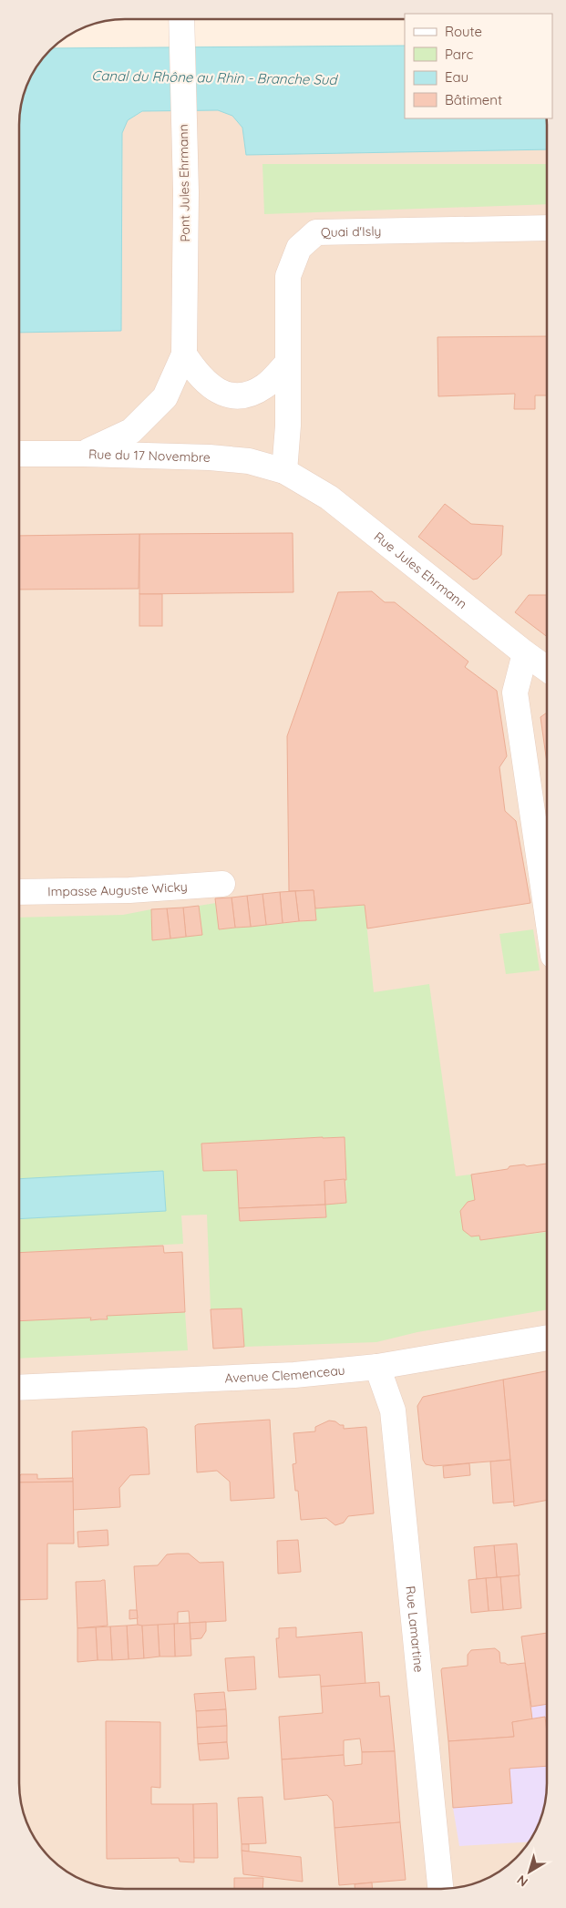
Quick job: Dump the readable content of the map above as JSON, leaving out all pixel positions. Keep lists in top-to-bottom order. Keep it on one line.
{"streets":{"street":["Pont Jules Ehrmann","Quai d'Isly","Rue du 17 Novembre","Rue Jules Ehrmann","Impasse Auguste Wicky","Avenue Clemenceau","Rue Lamartine"]},"crossings":[["Quai d'Isly","Rue du 17 Novembre"],["Quai d'Isly","Rue Jules Ehrmann"],["Rue du 17 Novembre","Rue Jules Ehrmann"],["Avenue Clemenceau","Rue Lamartine"]],"water":["Canal du Rhône au Rhin - Branche Sud"],"legend":["Route","Parc","Eau","Bâtiment"],"north":"bottom left"}
